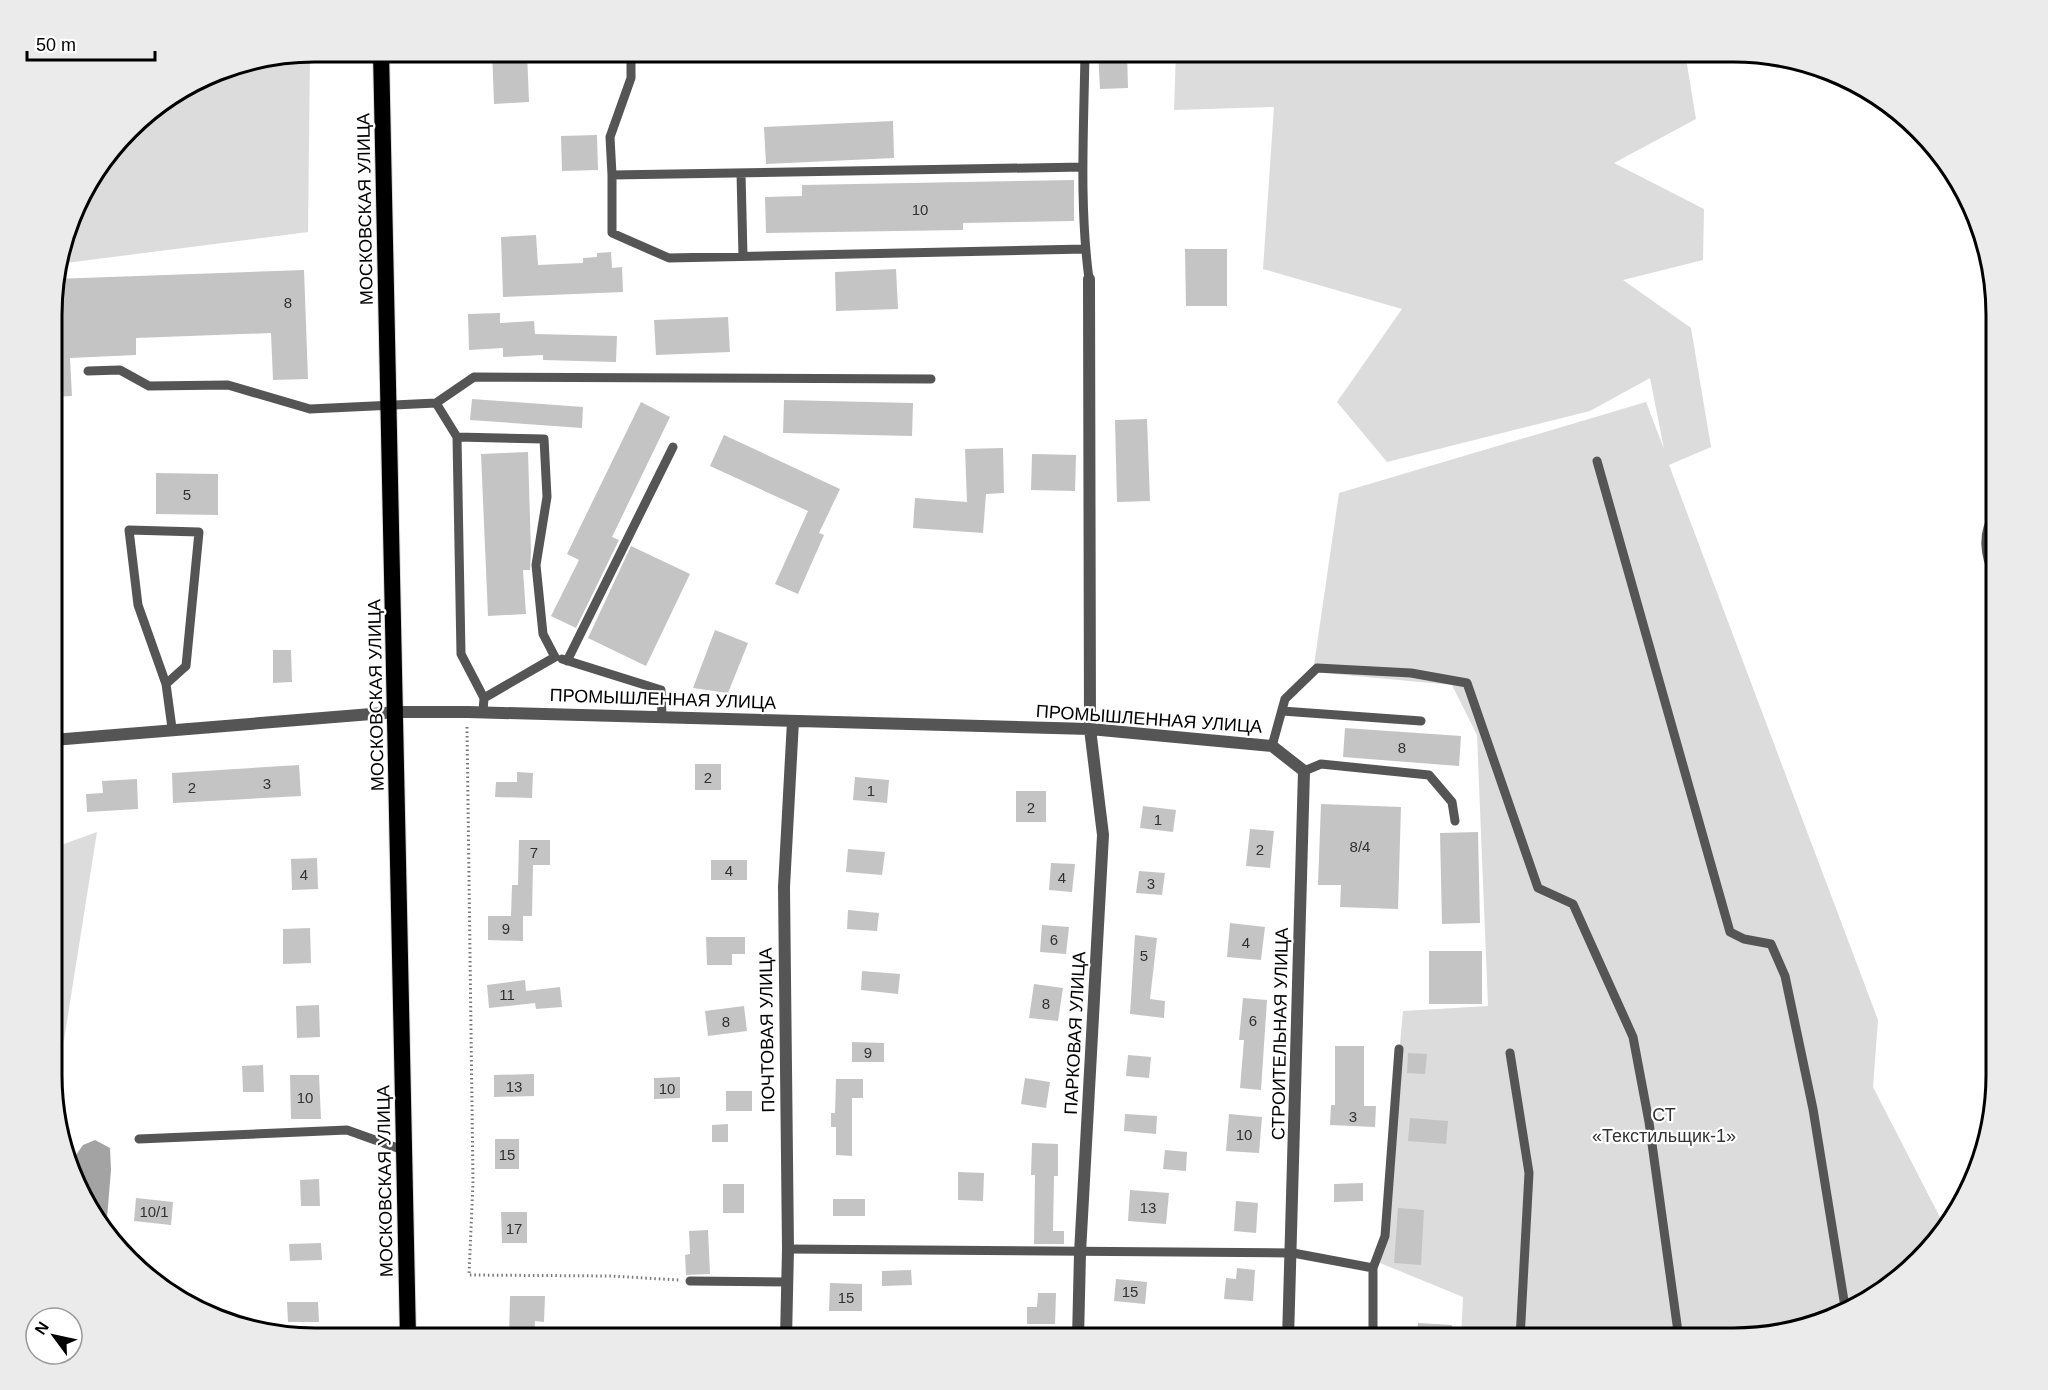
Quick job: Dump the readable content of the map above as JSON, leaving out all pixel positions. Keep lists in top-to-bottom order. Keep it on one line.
{"streets":{"highway":["МОСКОВСКАЯ УЛИЦА"],"street":["ПРОМЫШЛЕННАЯ УЛИЦА","ПОЧТОВАЯ УЛИЦА","ПАРКОВАЯ УЛИЦА","СТРОИТЕЛЬНАЯ УЛИЦА"]},"crossings":[["МОСКОВСКАЯ УЛИЦА","ПРОМЫШЛЕННАЯ УЛИЦА"],["ПРОМЫШЛЕННАЯ УЛИЦА","ПОЧТОВАЯ УЛИЦА"],["ПРОМЫШЛЕННАЯ УЛИЦА","ПАРКОВАЯ УЛИЦА"]],"parks":["СТ «Текстильщик-1»"],"house_numbers":["10","8","5","8","2","3","2","1","2","1","8/4","2","7","4","4","4","3","9","6","4","5","11","8","6","8","9","13","10","10","3","10","15","13","10/1","17","15","15"],"scale_bar":"50 m","north":"top left"}
